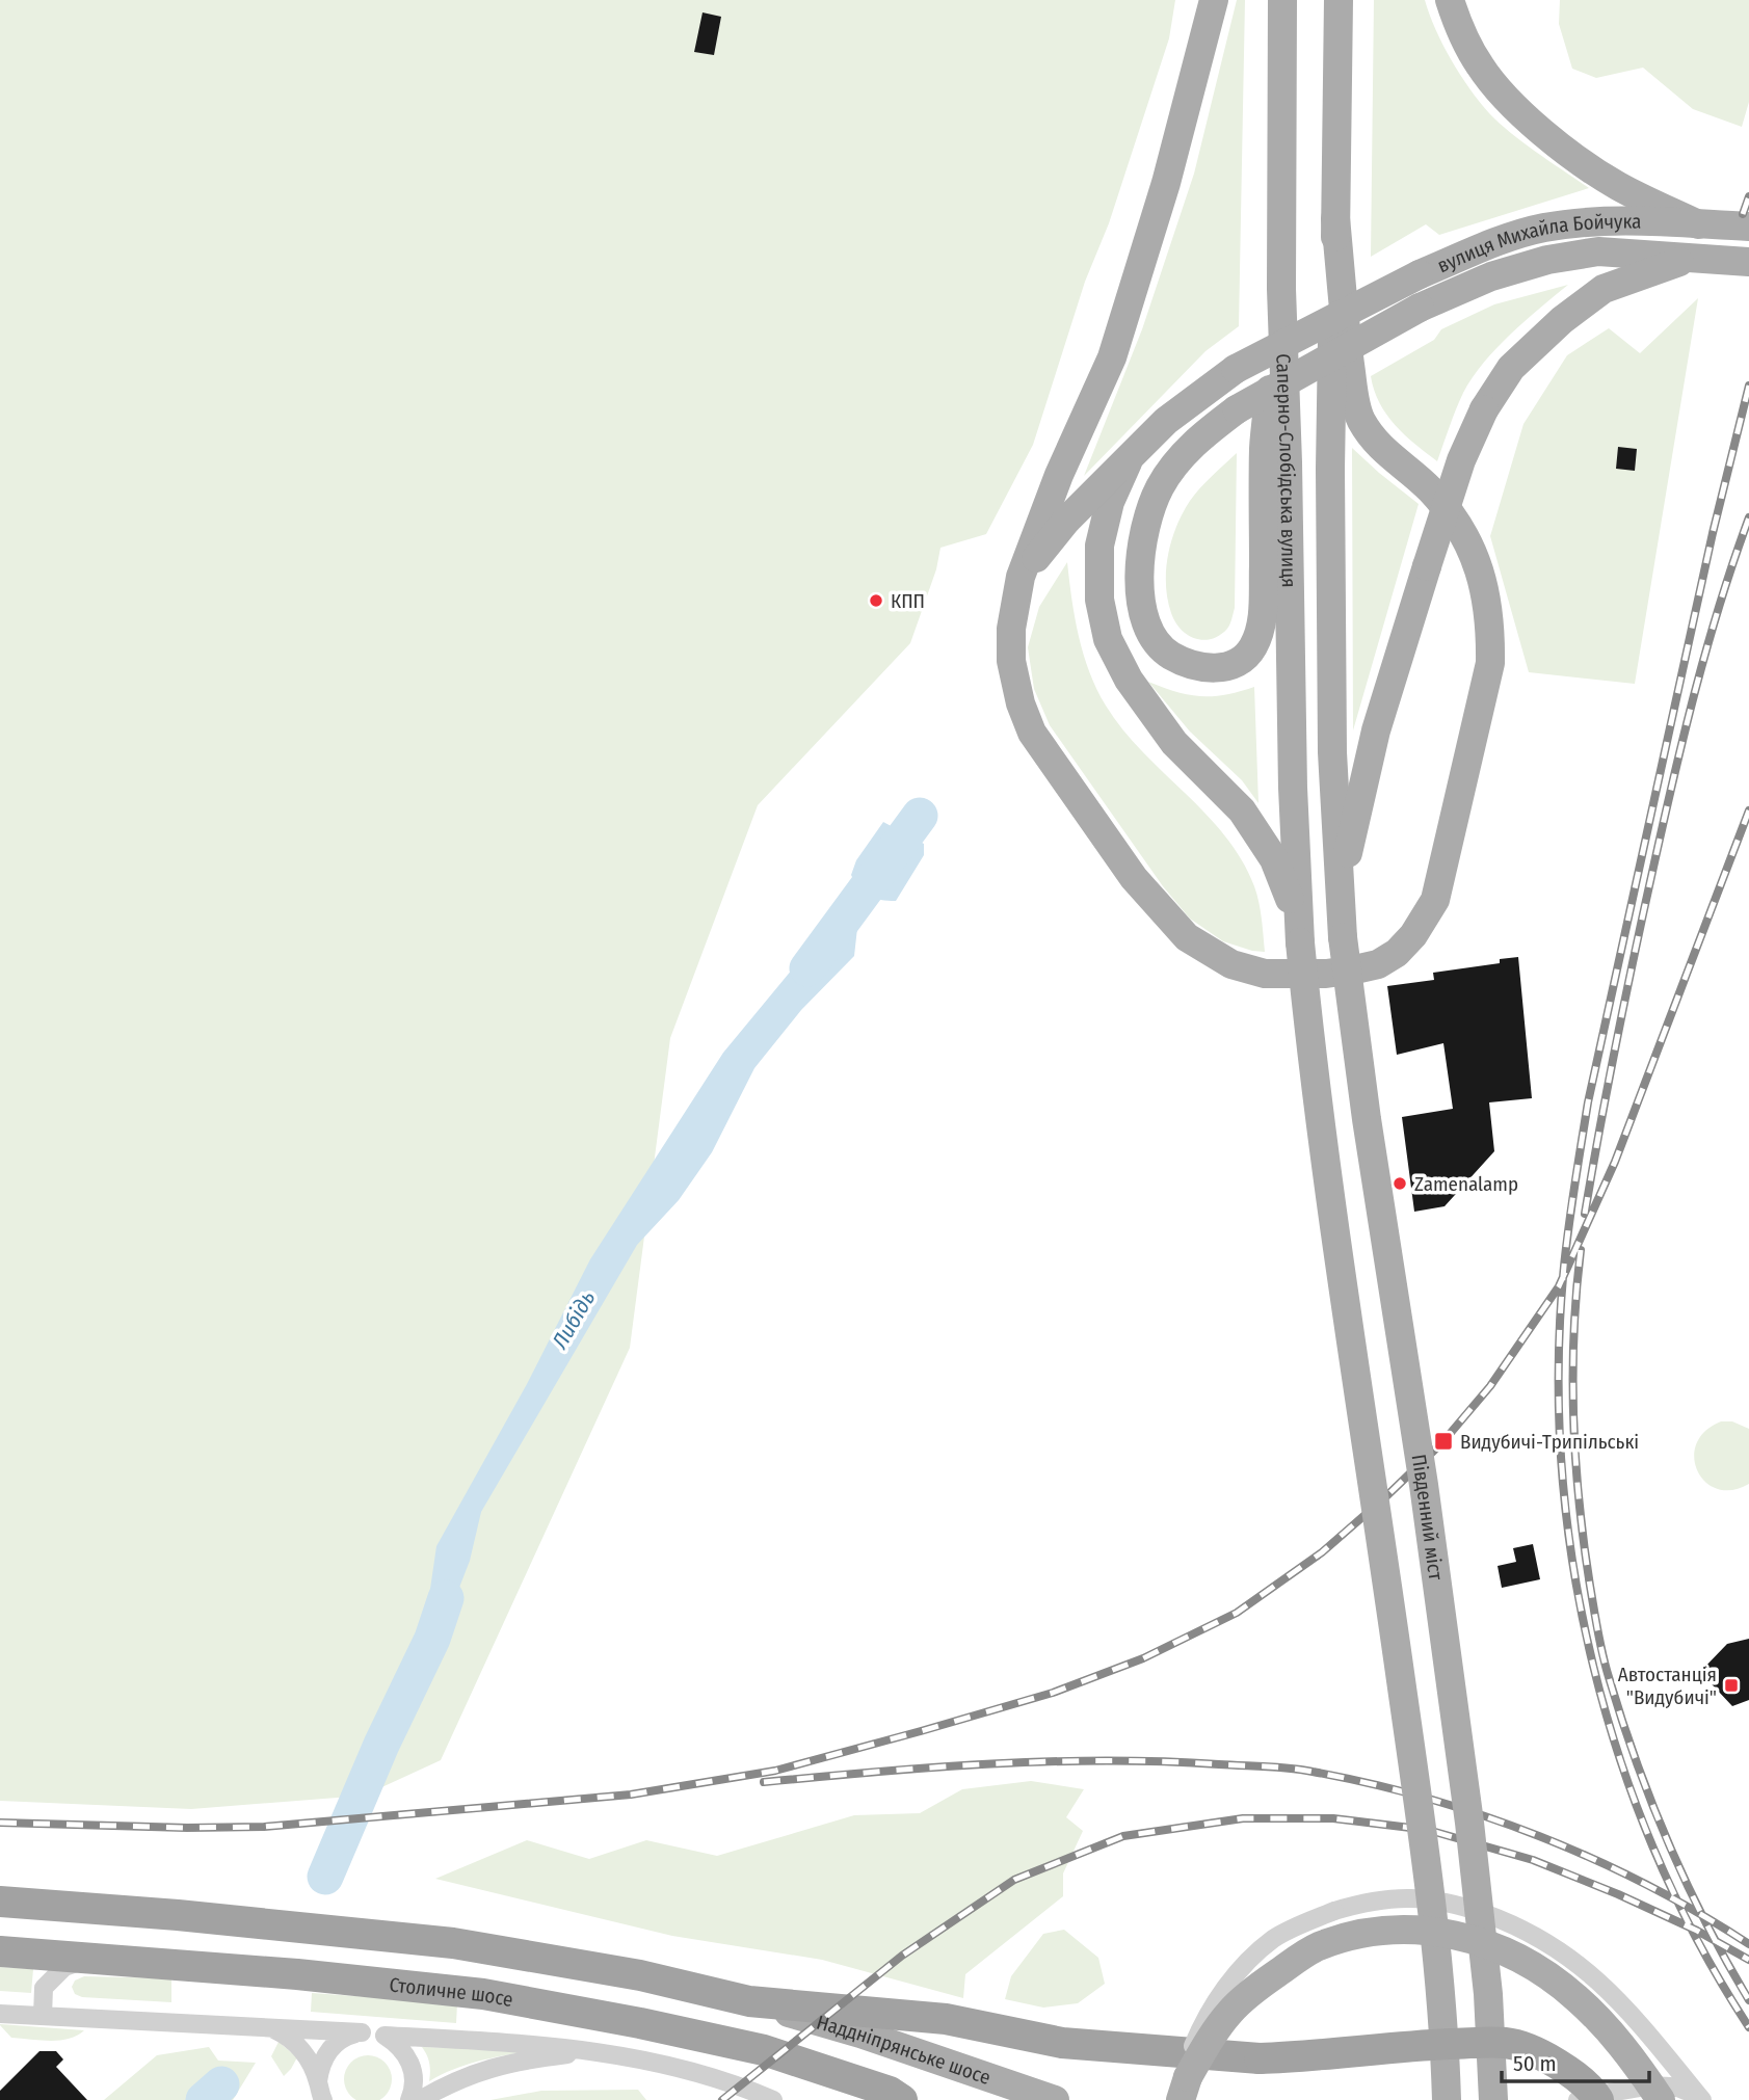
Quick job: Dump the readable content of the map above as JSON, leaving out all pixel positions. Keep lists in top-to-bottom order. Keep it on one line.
{"streets":{"highway":["Столичне шосе"],"main road":["вулиця Михайла Бойчука","Саперно-Слобідська вулиця","Південний міст","Наддніпрянське шосе"]},"crossings":[["вулиця Михайла Бойчука","Саперно-Слобідська вулиця"],["Саперно-Слобідська вулиця","Південний міст"]],"water":["Либідь"],"places":{"other":["КПП","Zamenalamp"],"transit":["Видубичі-Трипільські","Автостанція \"Видубичі\""]},"scale_bar":"50 m"}
